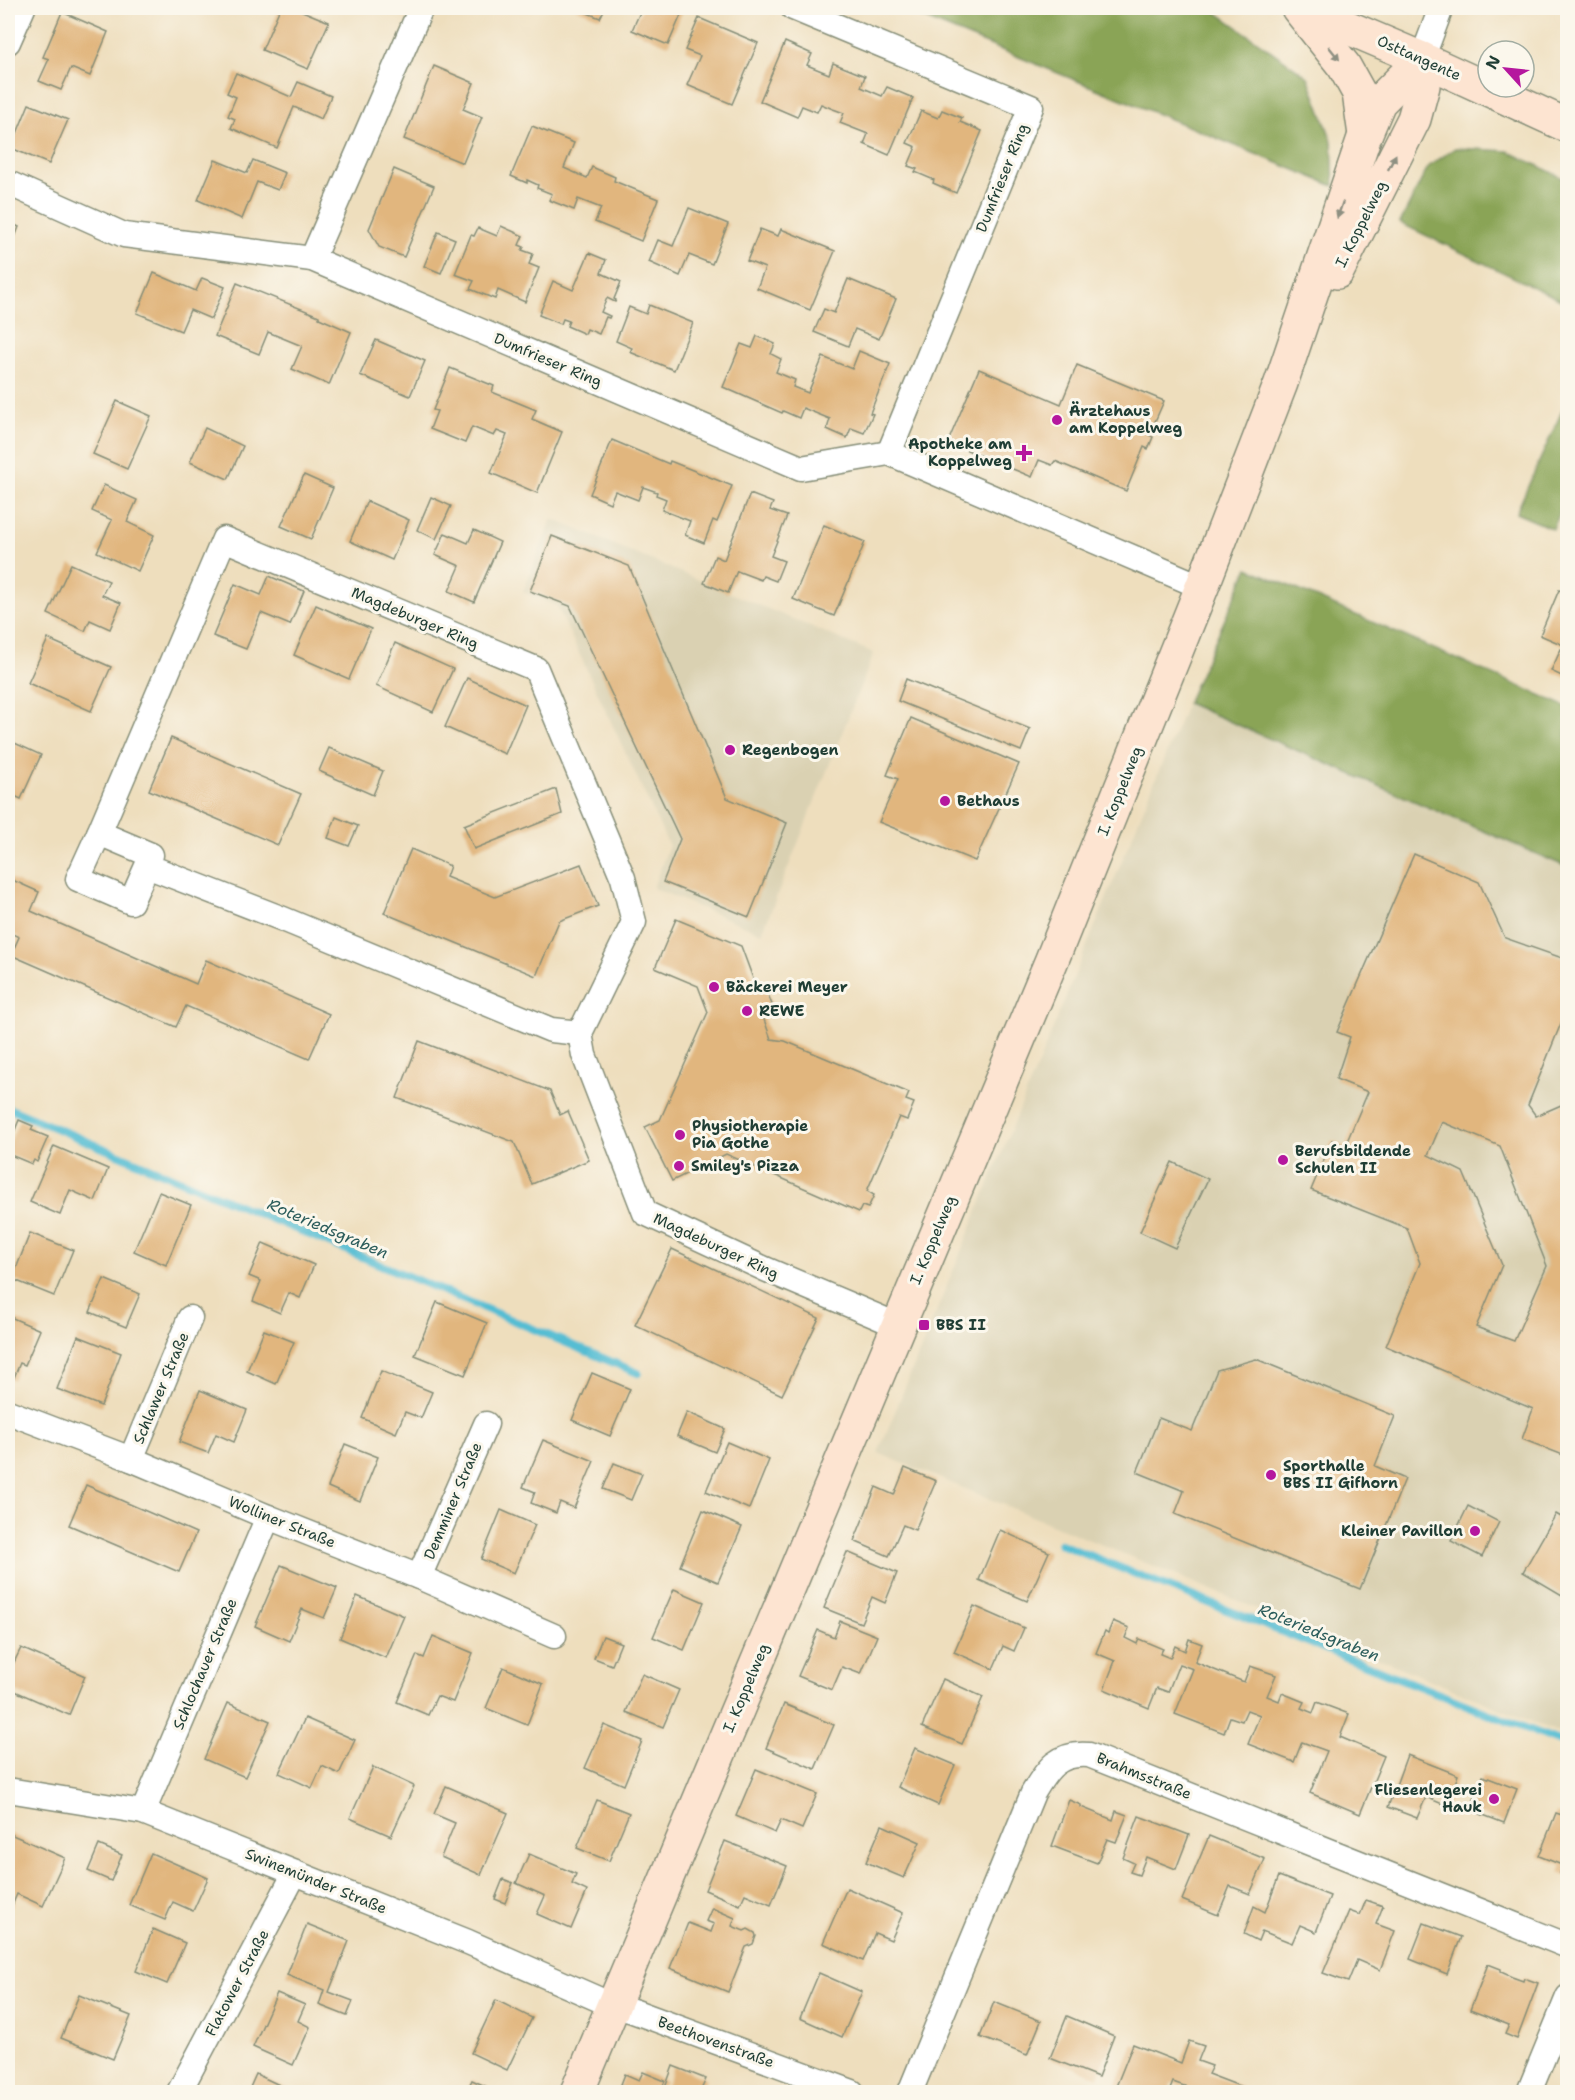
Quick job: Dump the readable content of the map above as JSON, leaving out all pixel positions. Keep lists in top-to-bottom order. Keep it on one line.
{"streets":{"street":["Osttangente","Dumfrieser Ring","I. Koppelweg","Magdeburger Ring","Schlawer Straße","Demminer Straße","Wolliner Straße","Schlochauer Straße","Brahmsstraße","Swinemünder Straße","Flatower Straße","Beethovenstraße"]},"crossings":[["Osttangente","I. Koppelweg"],["I. Koppelweg","Magdeburger Ring"],["I. Koppelweg","Swinemünder Straße"],["I. Koppelweg","Beethovenstraße"],["Schlawer Straße","Wolliner Straße"],["Demminer Straße","Wolliner Straße"],["Wolliner Straße","Schlochauer Straße"],["Schlochauer Straße","Swinemünder Straße"],["Swinemünder Straße","Flatower Straße"],["Swinemünder Straße","Beethovenstraße"]],"water":["Roteriedsgraben"],"places":{"other":["Ärztehaus am Koppelweg","Regenbogen","Bethaus","Bäckerei Meyer","REWE","Physiotherapie Pia Gothe","Berufsbildende Schulen II","Smiley's Pizza","Sporthalle BBS II Gifhorn","Kleiner Pavillon","Fliesenlegerei Hauk"],"health":["Apotheke am Koppelweg"],"transit":["BBS II"]},"north":"top left"}
